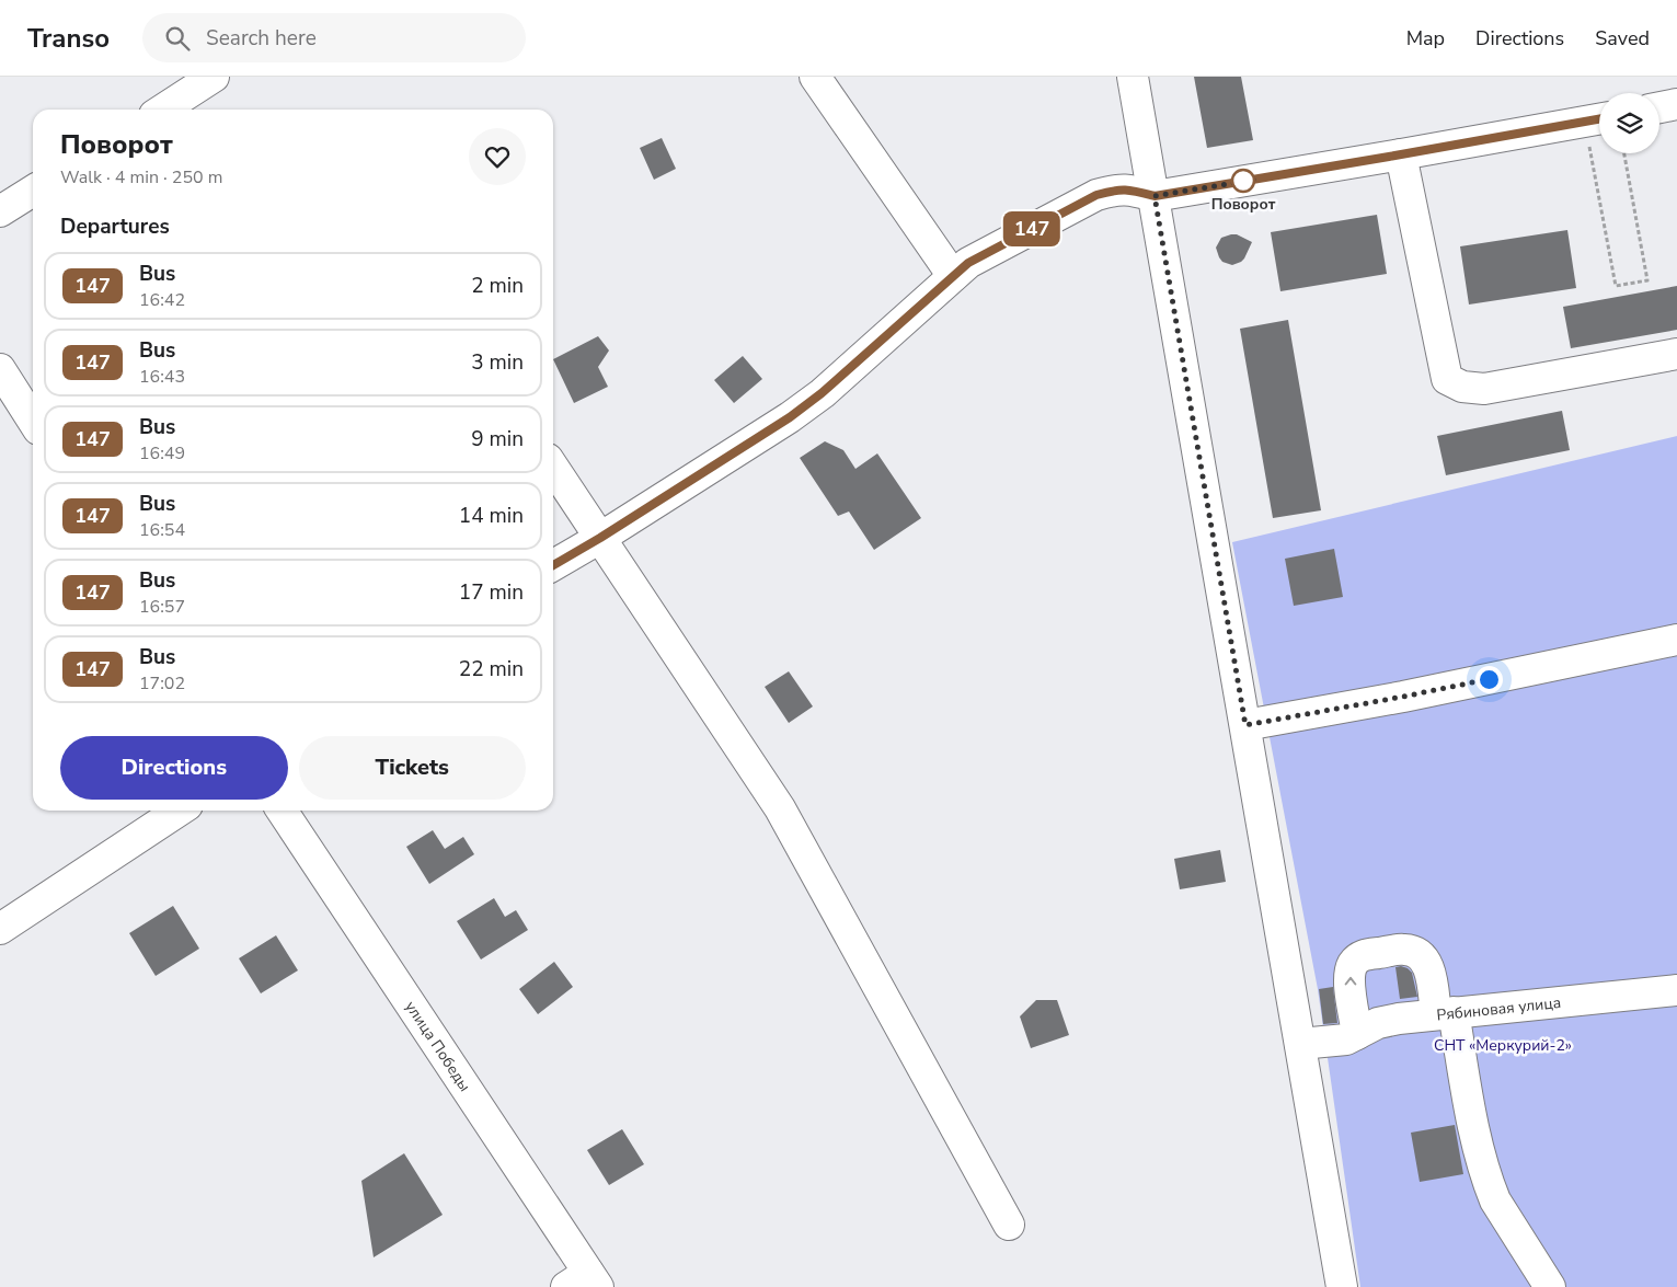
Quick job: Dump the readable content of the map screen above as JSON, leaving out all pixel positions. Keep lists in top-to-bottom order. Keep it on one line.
{"streets":{"street":["Рябиновая улица","улица Победы"]},"parks":["СНТ «Меркурий-2»"],"places":["Поворот"],"lines":["bus line 147"],"page":{"header":"Transo","search":"Search here","nav":["Map","Directions","Saved"],"on_map":"147","heading":[["Поворот","Walk · 4 min · 250 m"],"Departures"],"list":[{"mark":"147","name":"Bus","note":"16:42","value":"2 min"},{"mark":"147","name":"Bus","note":"16:43","value":"3 min"},{"mark":"147","name":"Bus","note":"16:49","value":"9 min"},{"mark":"147","name":"Bus","note":"16:54","value":"14 min"},{"mark":"147","name":"Bus","note":"16:57","value":"17 min"},{"mark":"147","name":"Bus","note":"17:02","value":"22 min"}],"buttons":["Directions","Tickets"]}}
